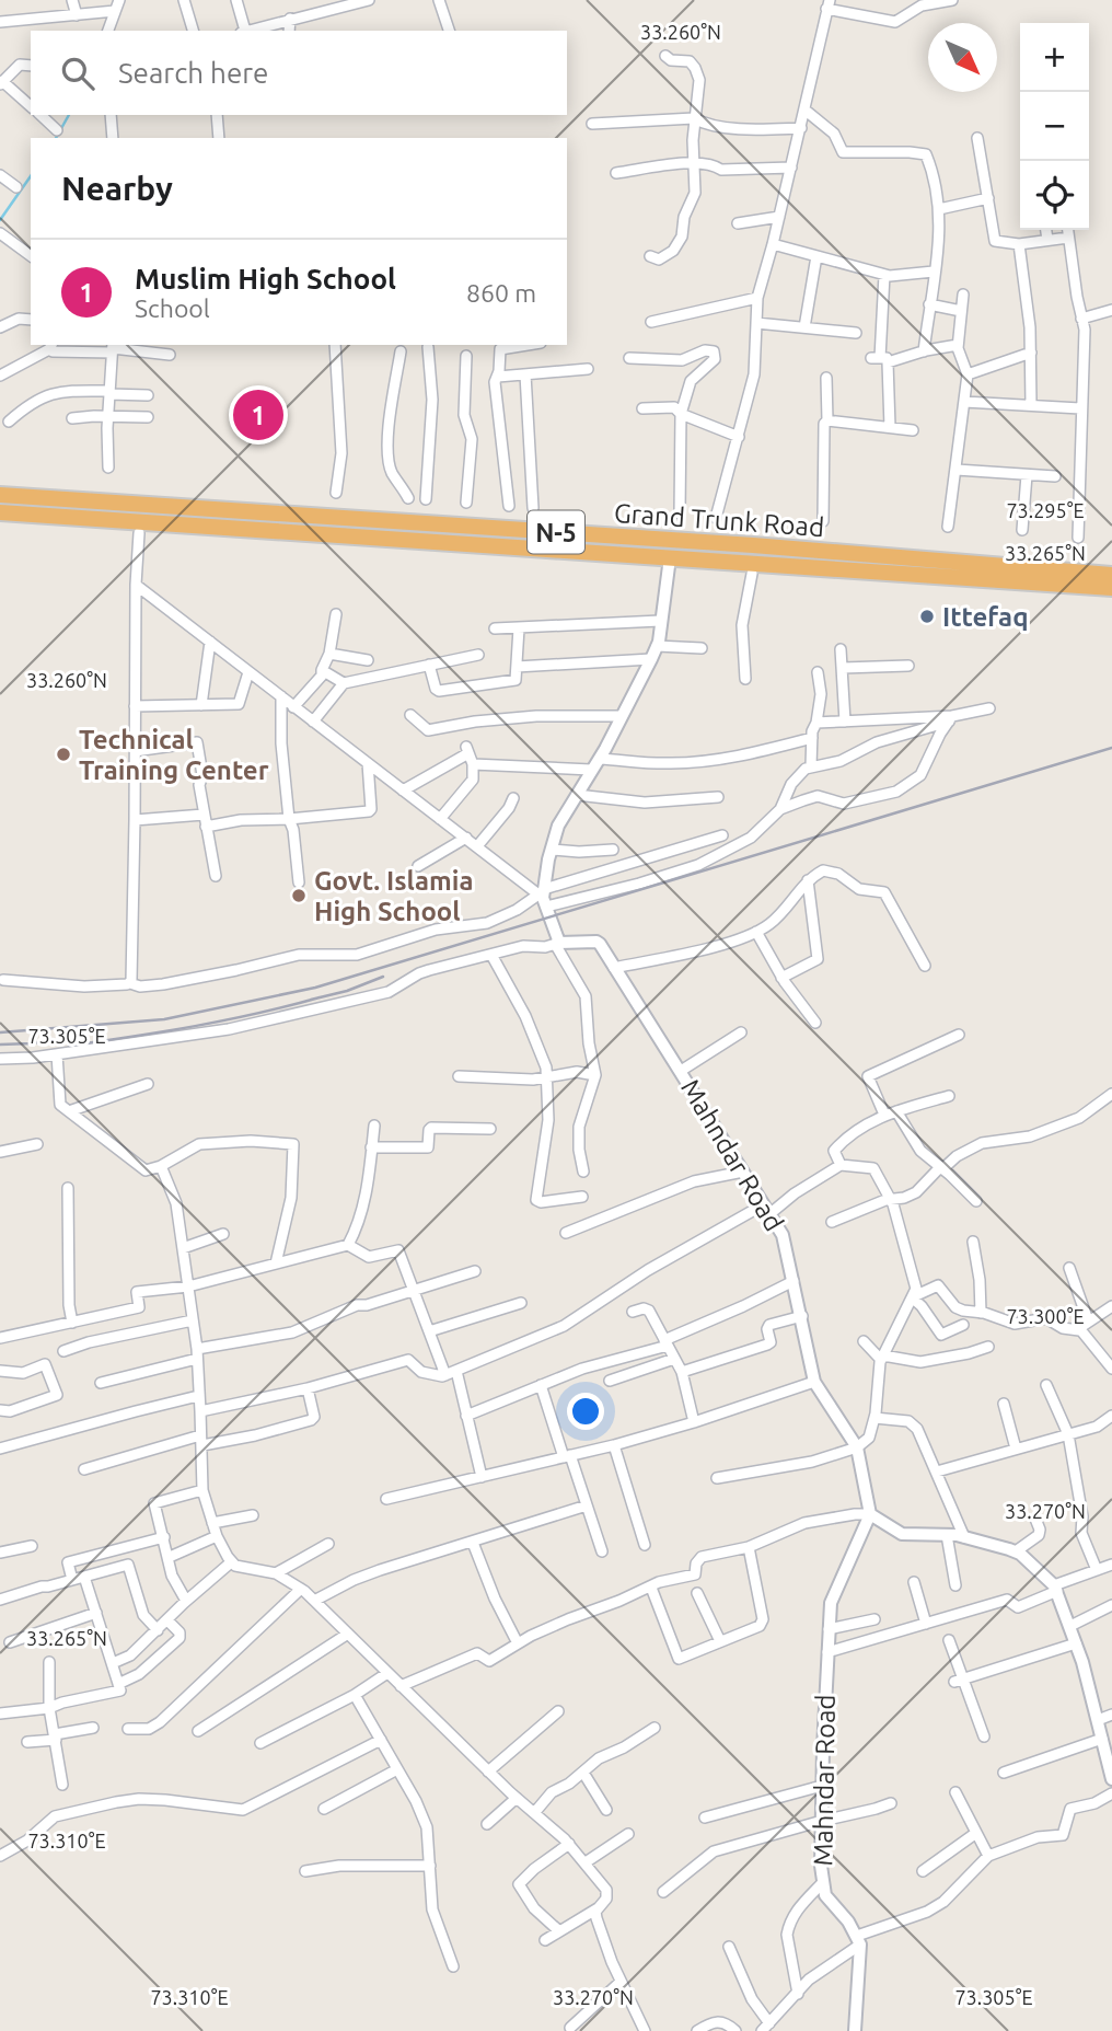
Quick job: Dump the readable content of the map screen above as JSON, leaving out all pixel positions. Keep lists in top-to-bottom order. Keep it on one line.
{"streets":{"highway":["Grand Trunk Road","N-5"],"street":["Mahndar Road"]},"places":["Ittefaq","Technical Training Center","Govt. Islamia High School"],"north":"bottom right","page":{"map_buttons":["+","−"],"search":"Search here","heading":"Nearby","list":[{"mark":"1","name":"Muslim High School","note":"School","value":"860 m"}],"pins":"1"},"coordinates":["33.260°N","73.295°E","33.265°N","73.305°E","73.300°E","33.270°N","73.310°E"]}
